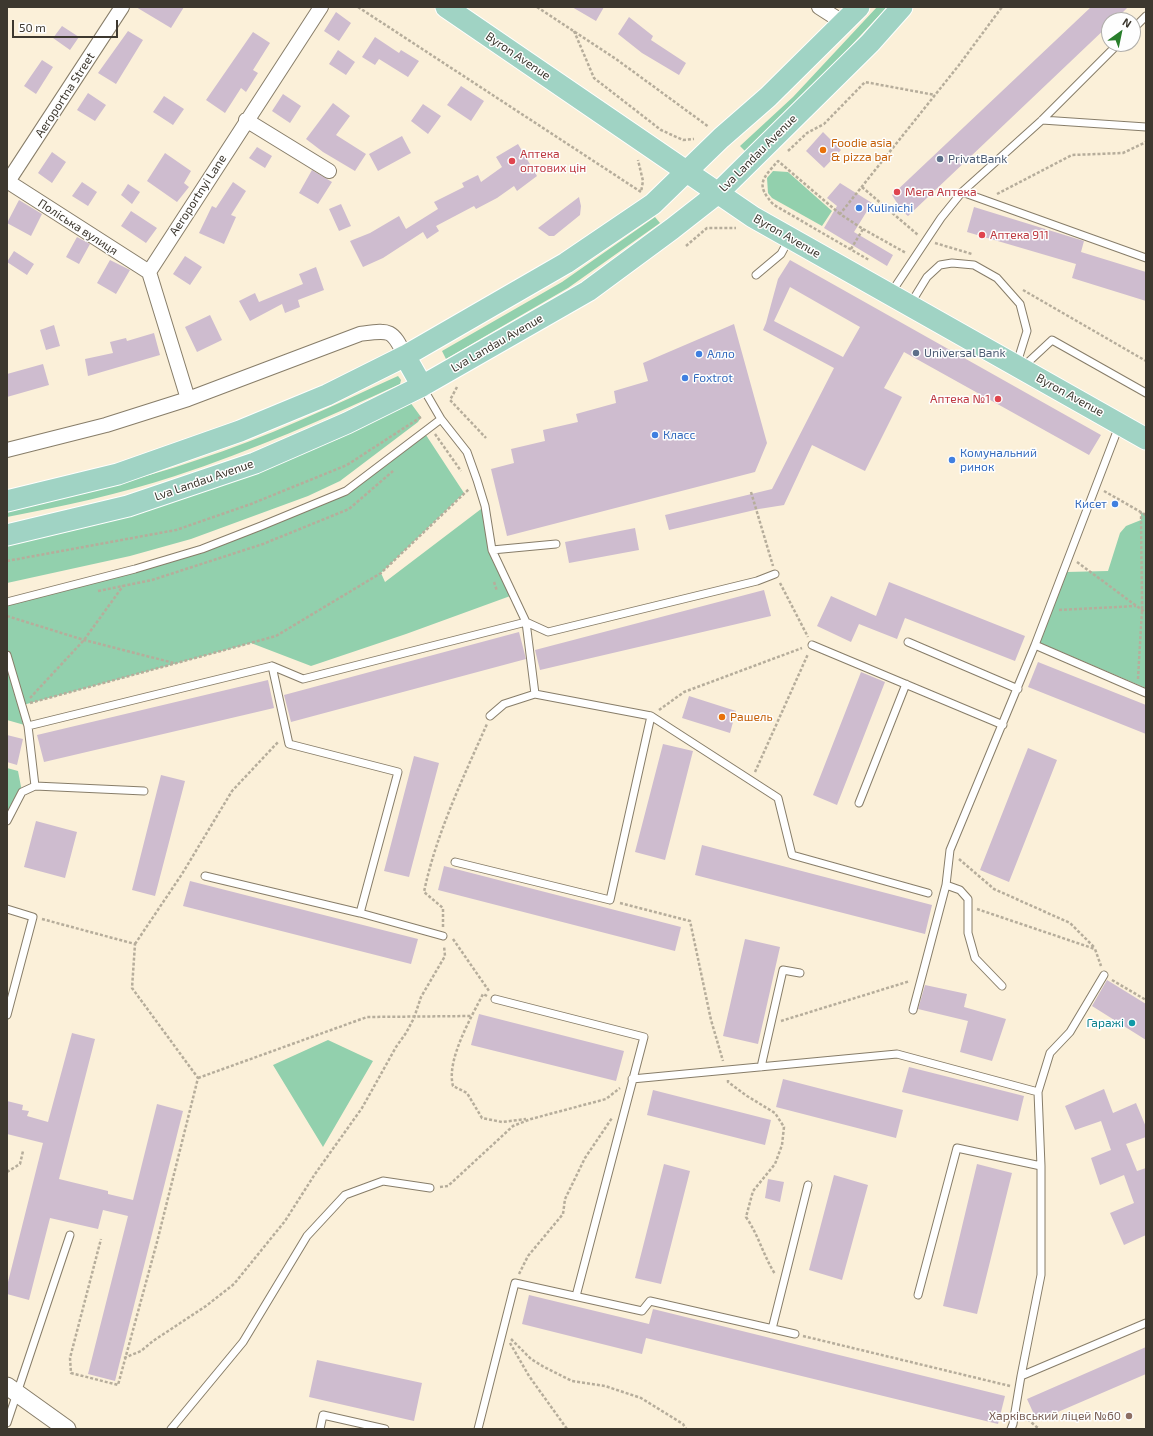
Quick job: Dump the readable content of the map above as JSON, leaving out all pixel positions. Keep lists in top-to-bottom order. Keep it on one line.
{"streets":{"main road":["Byron Avenue","Lva Landau Avenue"],"street":["Aeroportna Street","Aeroportnyi Lane","Поліська вулиця"]},"crossings":[["Byron Avenue","Lva Landau Avenue"],["Aeroportna Street","Поліська вулиця"],["Aeroportnyi Lane","Поліська вулиця"]],"places":["Foodie asia & pizza bar","PrivatBank","Аптека оптових цін","Мега Аптека","Kulinichi","Аптека 911","Universal Bank","Алло","Foxtrot","Аптека №1","Класс","Комунальний ринок","Кисет","Рашель","Гаражі","Харківський ліцей №60"],"scale_bar":"50 m","north":"top right"}
